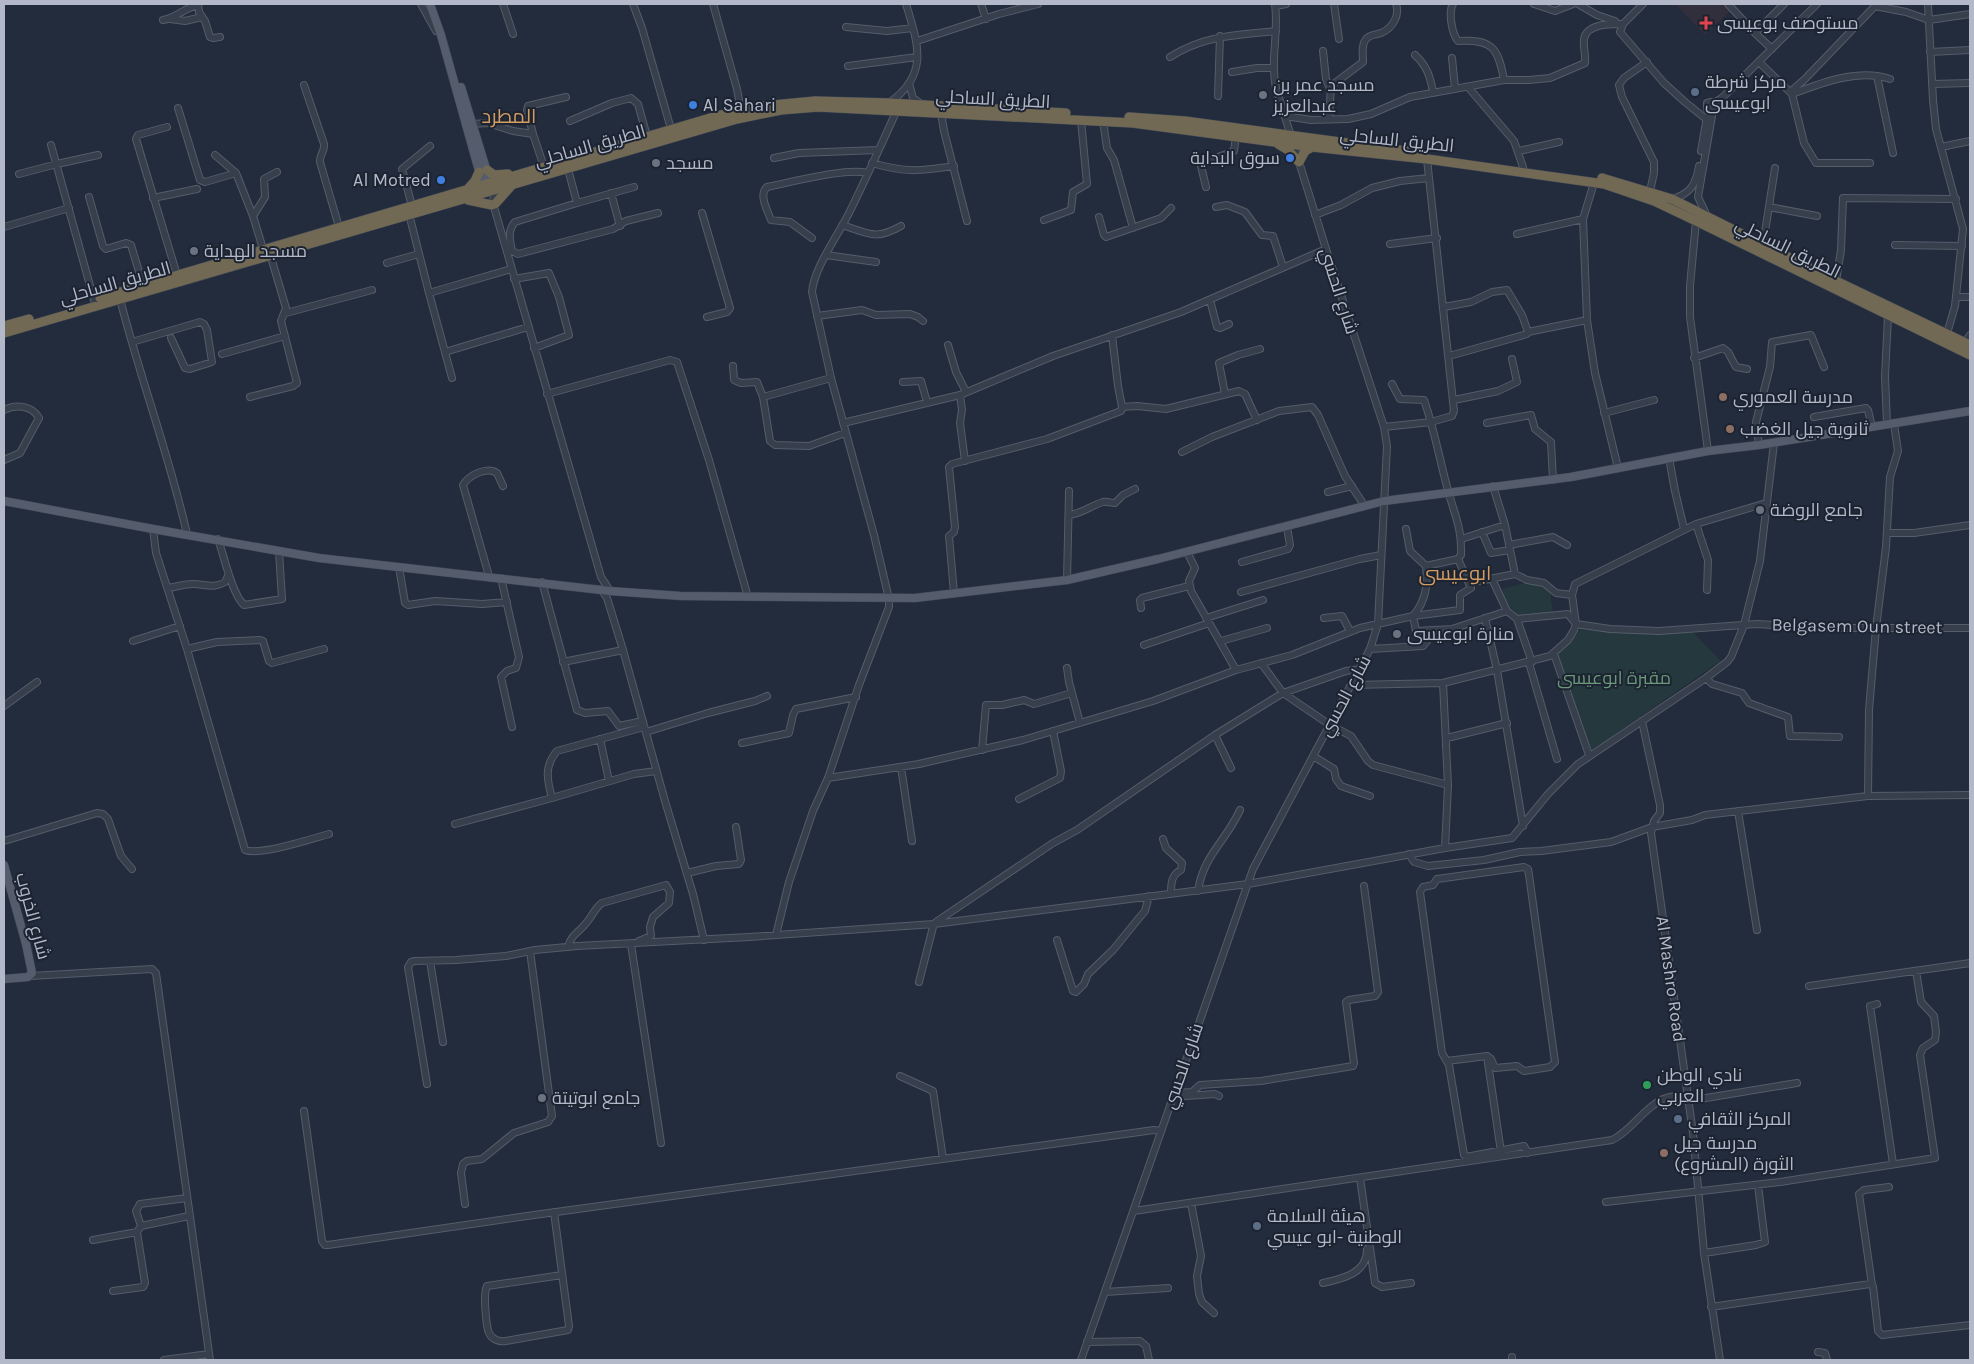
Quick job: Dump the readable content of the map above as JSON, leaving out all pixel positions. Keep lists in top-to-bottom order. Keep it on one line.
{"streets":{"highway":["الطريق الساحلي"],"main road":["شارع الخروب"],"street":["شارع الحسي","Belgasem Oun street","Al Mashro Road"]},"crossings":[["الطريق الساحلي","شارع الحسي"]],"districts":["المطرد","ابوعيسى"],"parks":["مقبرة ابوعيسى"],"places":{"health":["مستوصف بوعيسى"],"other":["مركز شرطة ابوعيسى","مسجد عمر بن عبدالعزيز","Al Sahari","سوق البداية","مسجد","Al Motred","مسجد الهداية","مدرسة العموري","ثانوية جيل الغضب","جامع الروضة","منارة ابوعيسى","نادي الوطن العربي","جامع ابوتيتة","المركز الثقافي","مدرسة جيل الثورة (المشروع)","هيئة السلامة الوطنية -ابو عيسي"]}}
